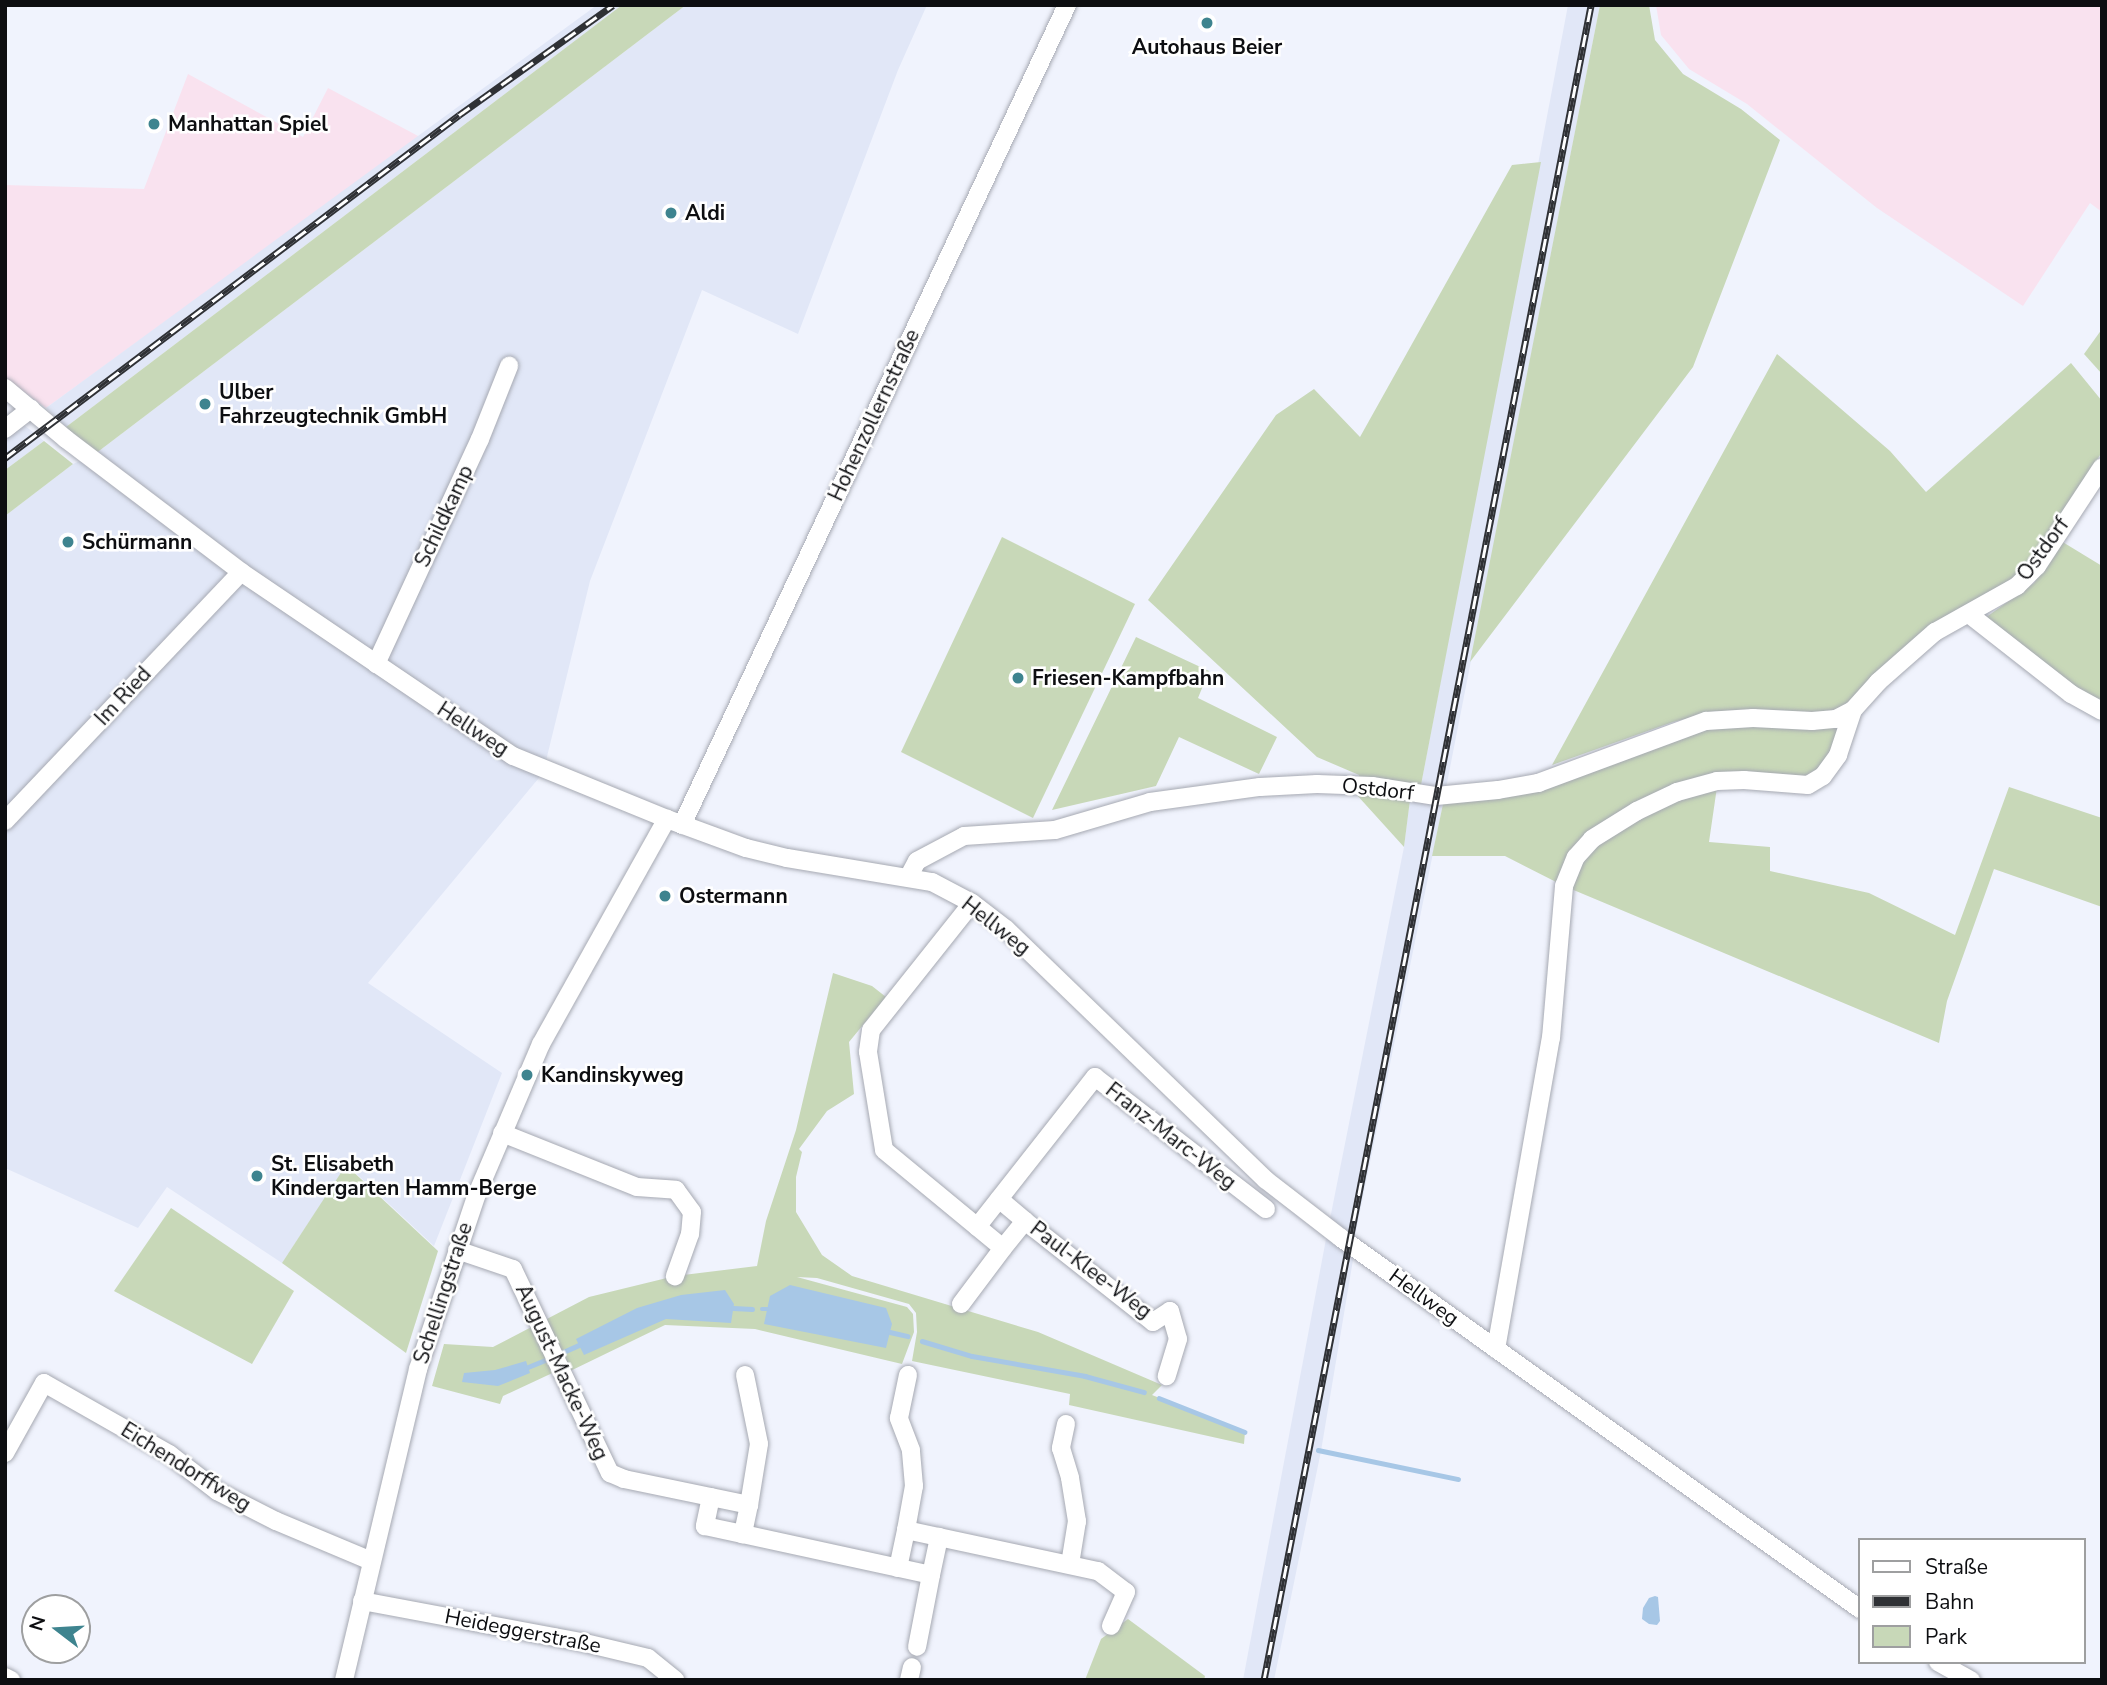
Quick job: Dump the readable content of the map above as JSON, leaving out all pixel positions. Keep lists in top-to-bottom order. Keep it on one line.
{"streets":{"street":["Hohenzollernstraße","Schildkamp","Ostdorf","Im Ried","Hellweg","Franz-Marc-Weg","Paul-Klee-Weg","Schellingstraße","August-Macke-Weg","Eichendorffweg","Heideggerstraße"]},"crossings":[["Hohenzollernstraße","Hellweg"],["Hohenzollernstraße","Schellingstraße"],["Schildkamp","Hellweg"],["Ostdorf","Hellweg"],["Im Ried","Hellweg"],["Hellweg","Paul-Klee-Weg"],["Hellweg","Schellingstraße"],["Franz-Marc-Weg","Paul-Klee-Weg"],["Schellingstraße","August-Macke-Weg"],["Schellingstraße","Eichendorffweg"],["Schellingstraße","Heideggerstraße"]],"places":["Autohaus Beier","Manhattan Spiel","Aldi","Ulber Fahrzeugtechnik GmbH","Schürmann","Friesen-Kampfbahn","Ostermann","Kandinskyweg","St. Elisabeth Kindergarten Hamm-Berge"],"legend":["Straße","Bahn","Park"],"north":"left"}
